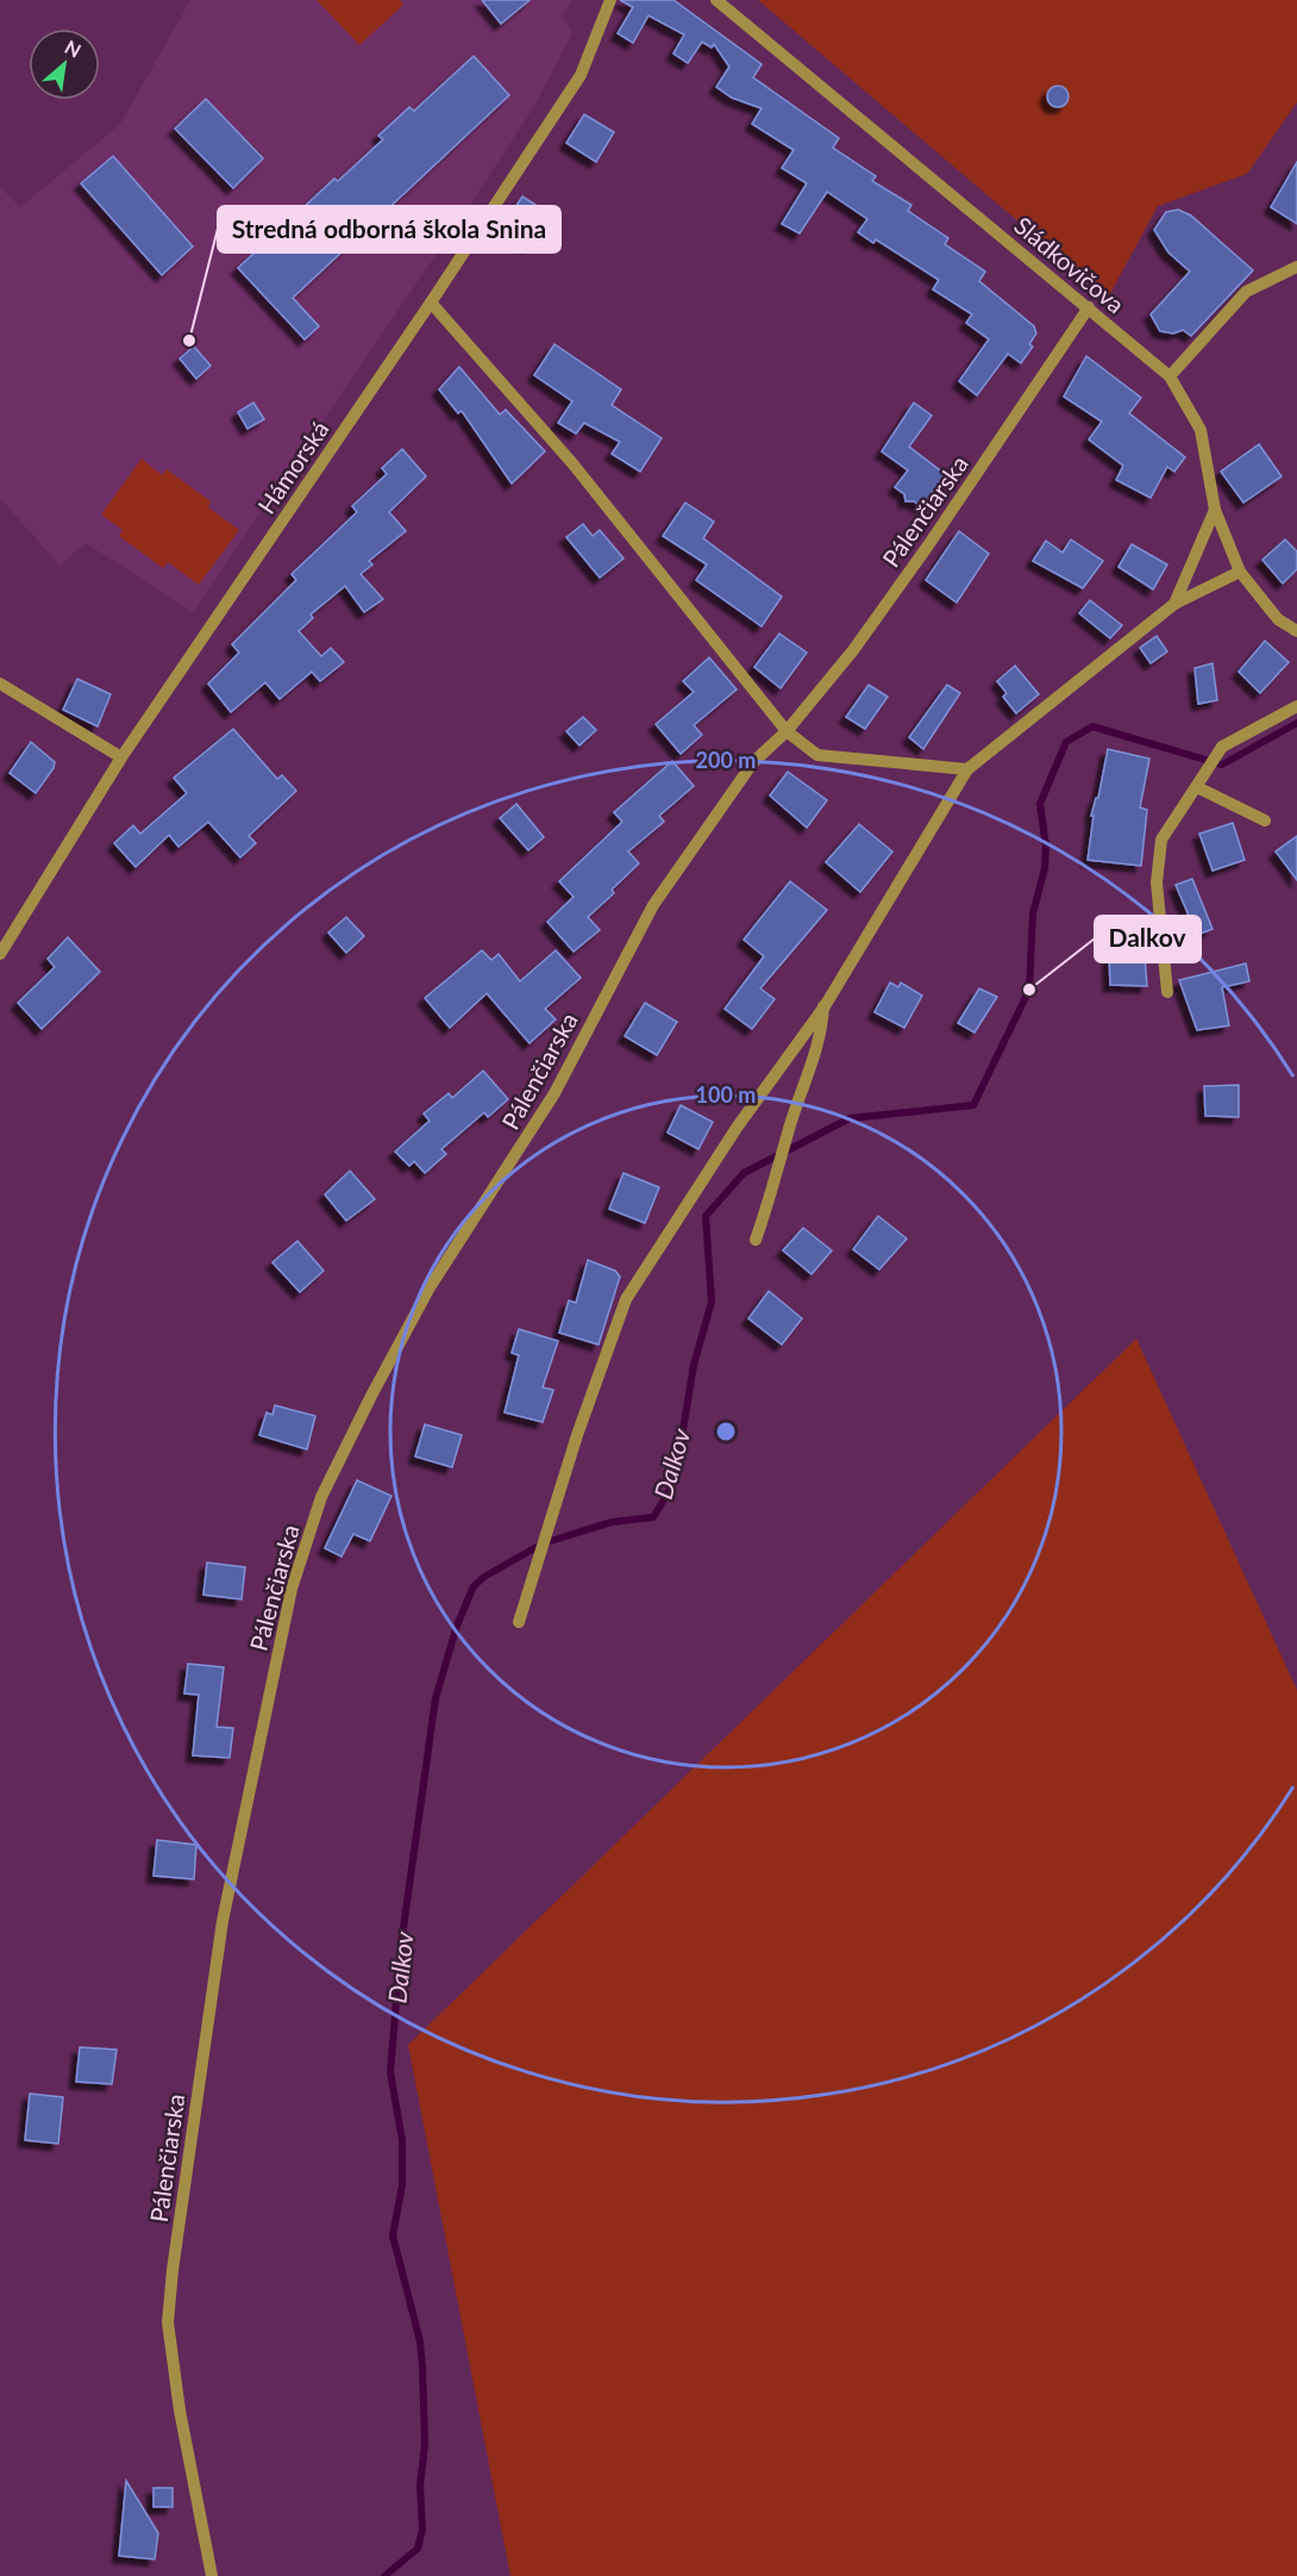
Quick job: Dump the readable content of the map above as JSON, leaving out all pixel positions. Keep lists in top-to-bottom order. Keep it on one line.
{"streets":{"street":["Sládkovičova","Hámorská","Pálenčiarska"]},"crossings":[["Sládkovičova","Pálenčiarska"]],"water":["Dalkov"],"places":["Stredná odborná škola Snina","Dalkov"],"north":"top right","rings":["200 m","100 m"]}
